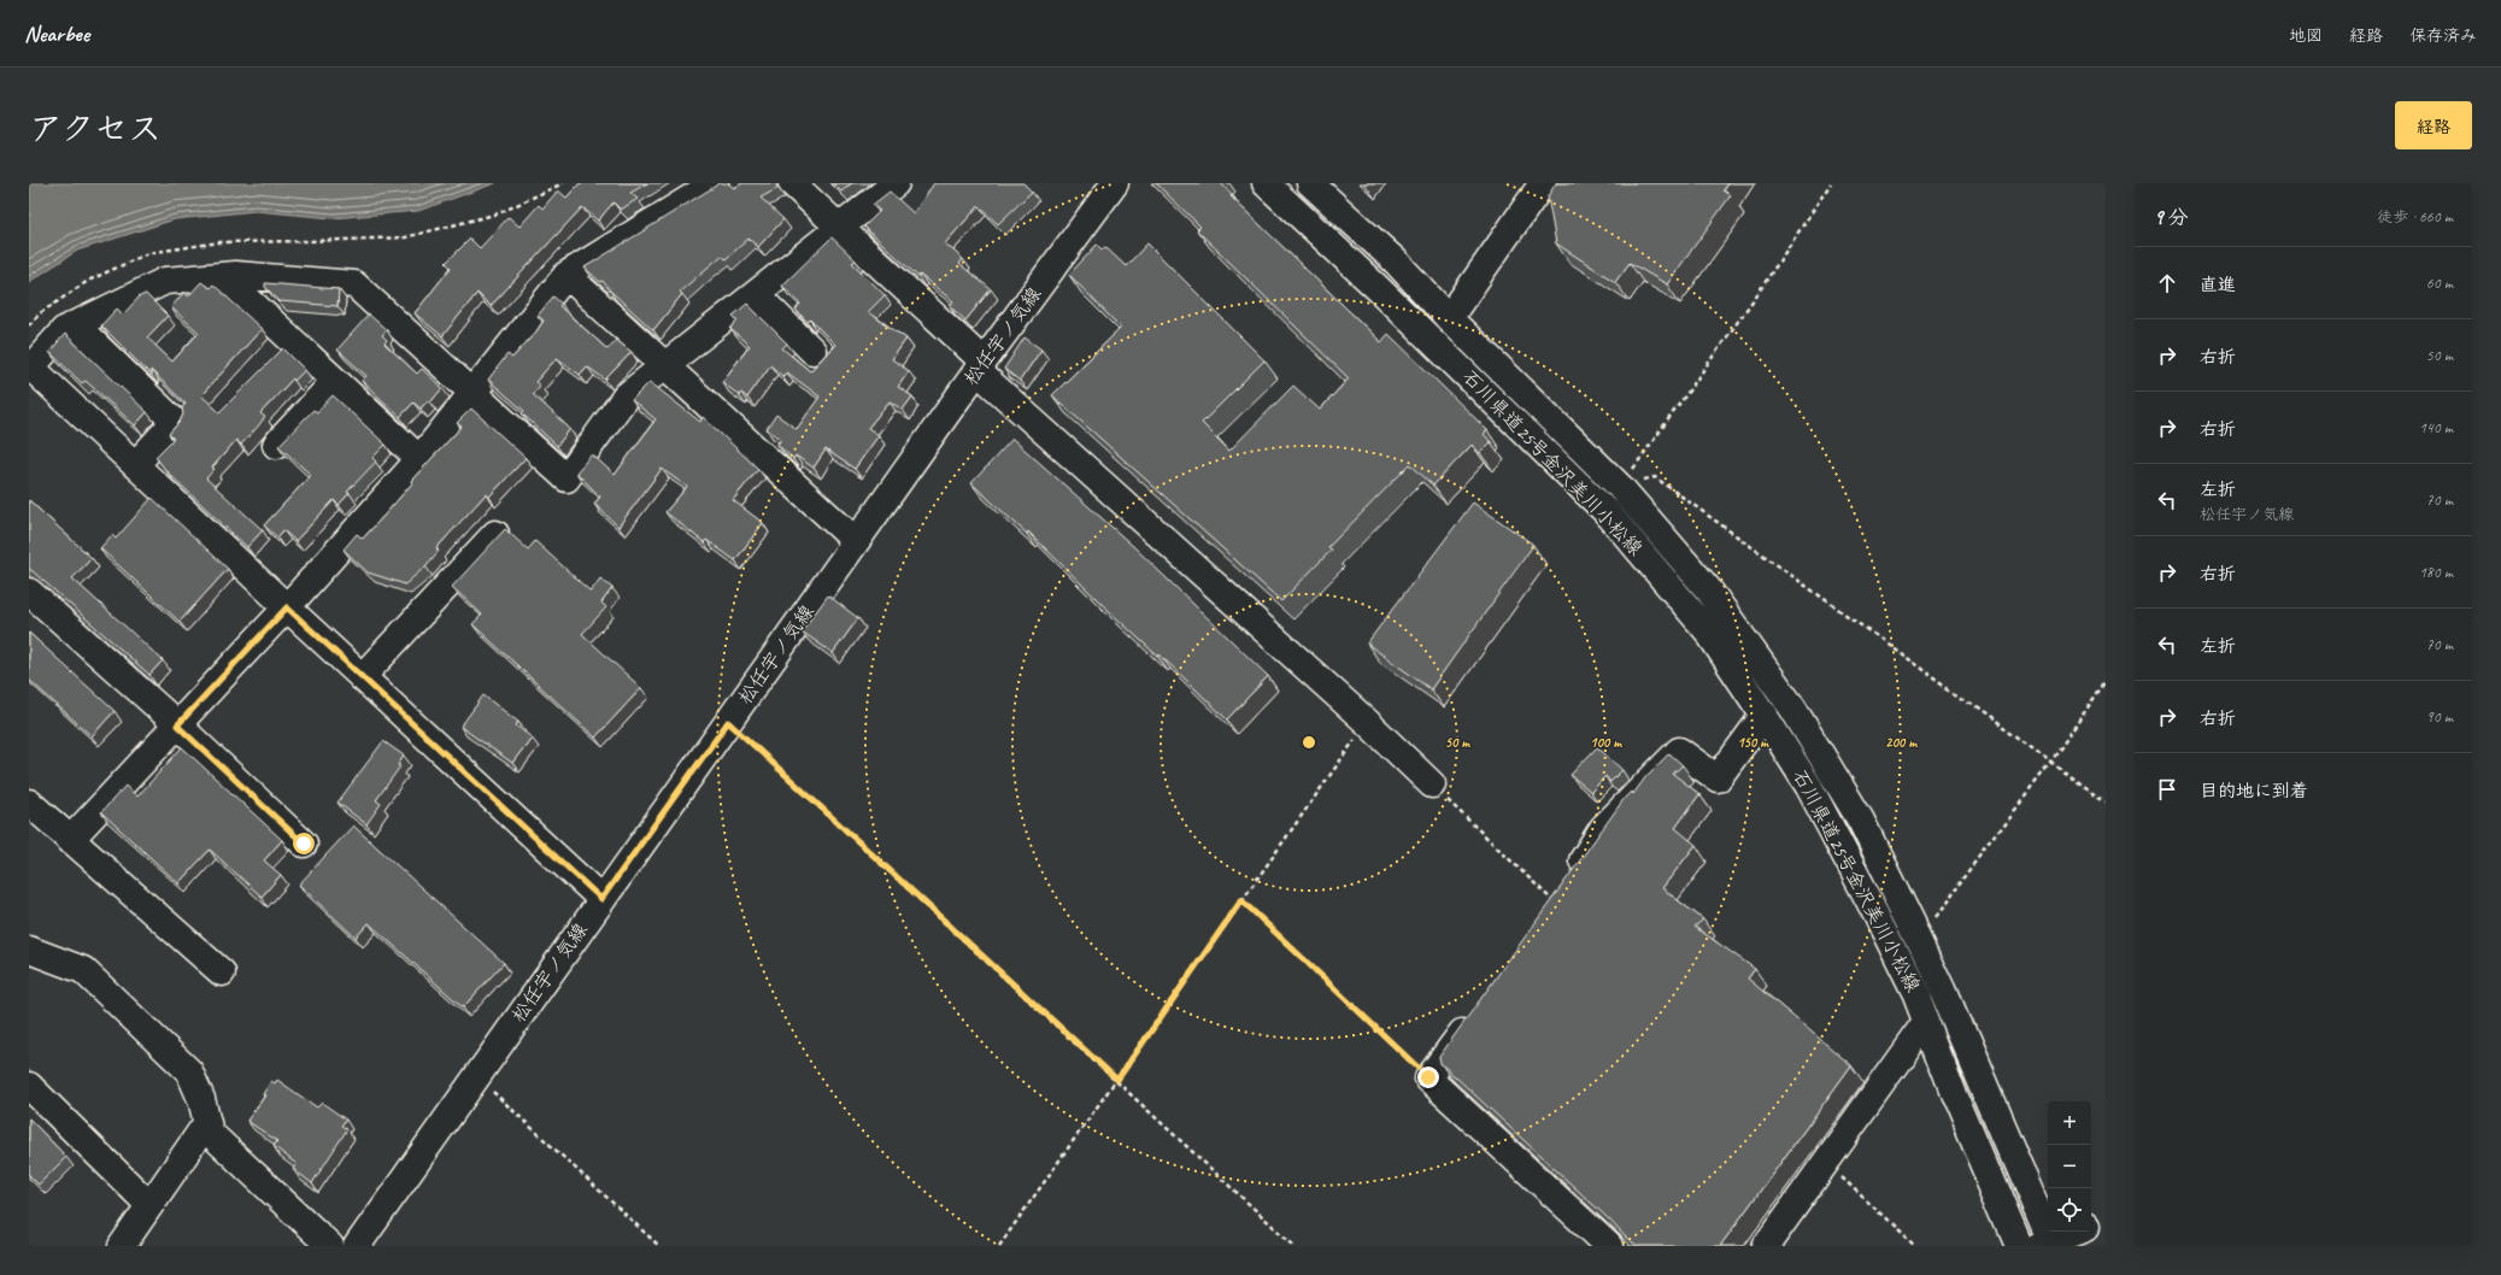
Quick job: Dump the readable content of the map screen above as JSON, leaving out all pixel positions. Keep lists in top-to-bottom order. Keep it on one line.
{"streets":{"street":["松任宇ノ気線","石川県道25号金沢美川小松線"]},"page":{"header":"Nearbee","nav":["地図","経路","保存済み"],"title":"アクセス","buttons":"経路","heading":["9 分","徒歩 · 660 m"],"list":[["直進","60 m"],["右折","50 m"],["右折","140 m"],["左折","松任宇ノ気線","70 m"],["右折","180 m"],["左折","70 m"],["右折","90 m"],"目的地に到着"],"map_buttons":["+","−"]},"rings":["50 m","100 m","150 m","200 m"]}
